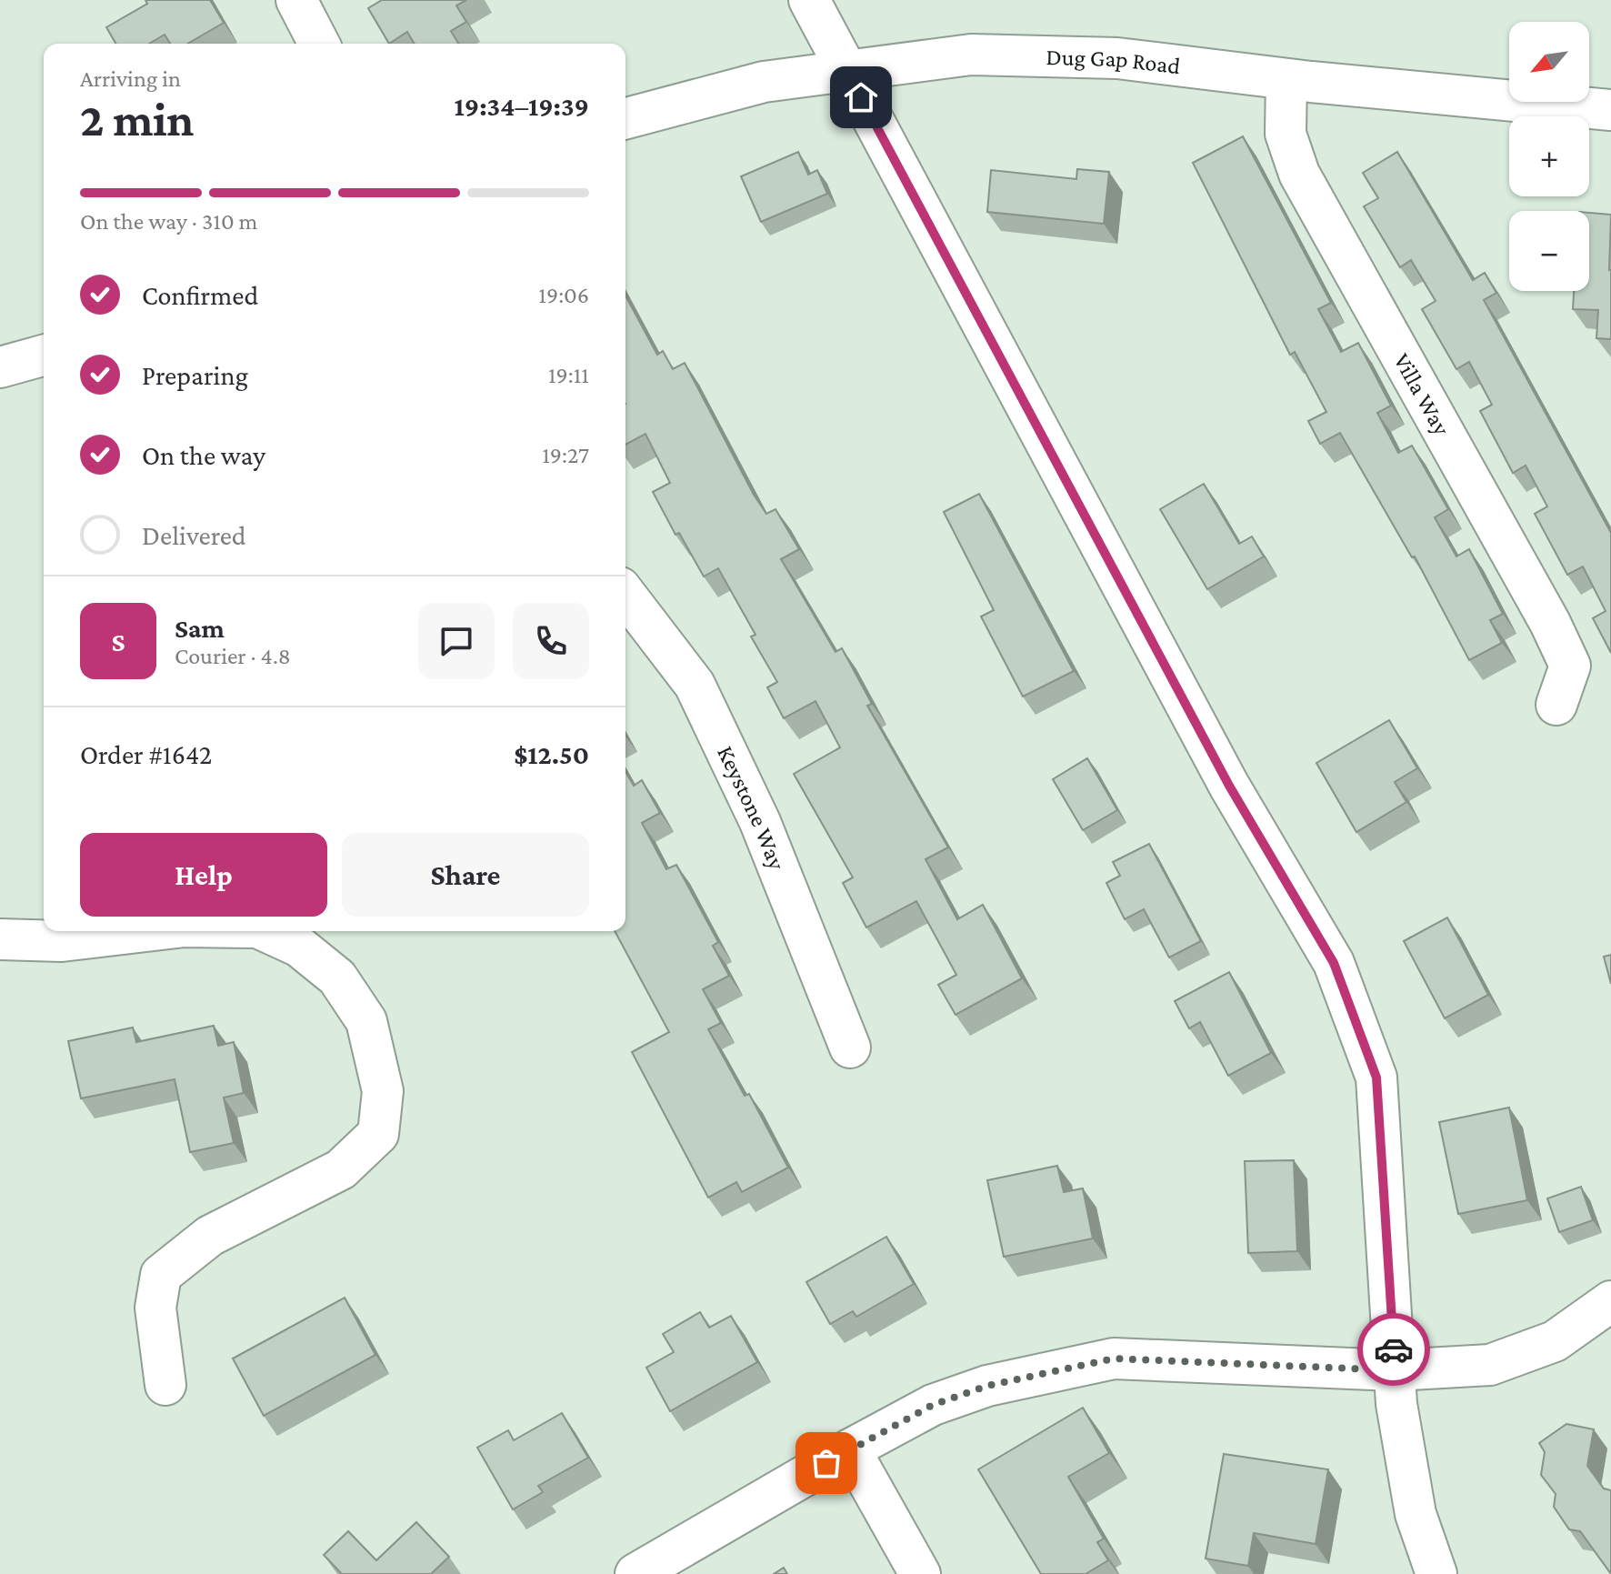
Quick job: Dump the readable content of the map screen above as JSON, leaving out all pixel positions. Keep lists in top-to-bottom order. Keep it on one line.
{"streets":{"street":["Dug Gap Road","Villa Way","Keystone Way"]},"crossings":[["Dug Gap Road","Villa Way"]],"north":"bottom left","page":{"map_buttons":["+","−"],"heading":["2 min","Arriving in","19:34–19:39"],"panel":["Sam","Courier · 4.8","Order #1642","$12.50"],"bar":"On the way · 310 m","list":[["Confirmed","19:06"],["Preparing","19:11"],["On the way","19:27"],"Delivered"],"round":"S","buttons":["Help","Share"]}}
